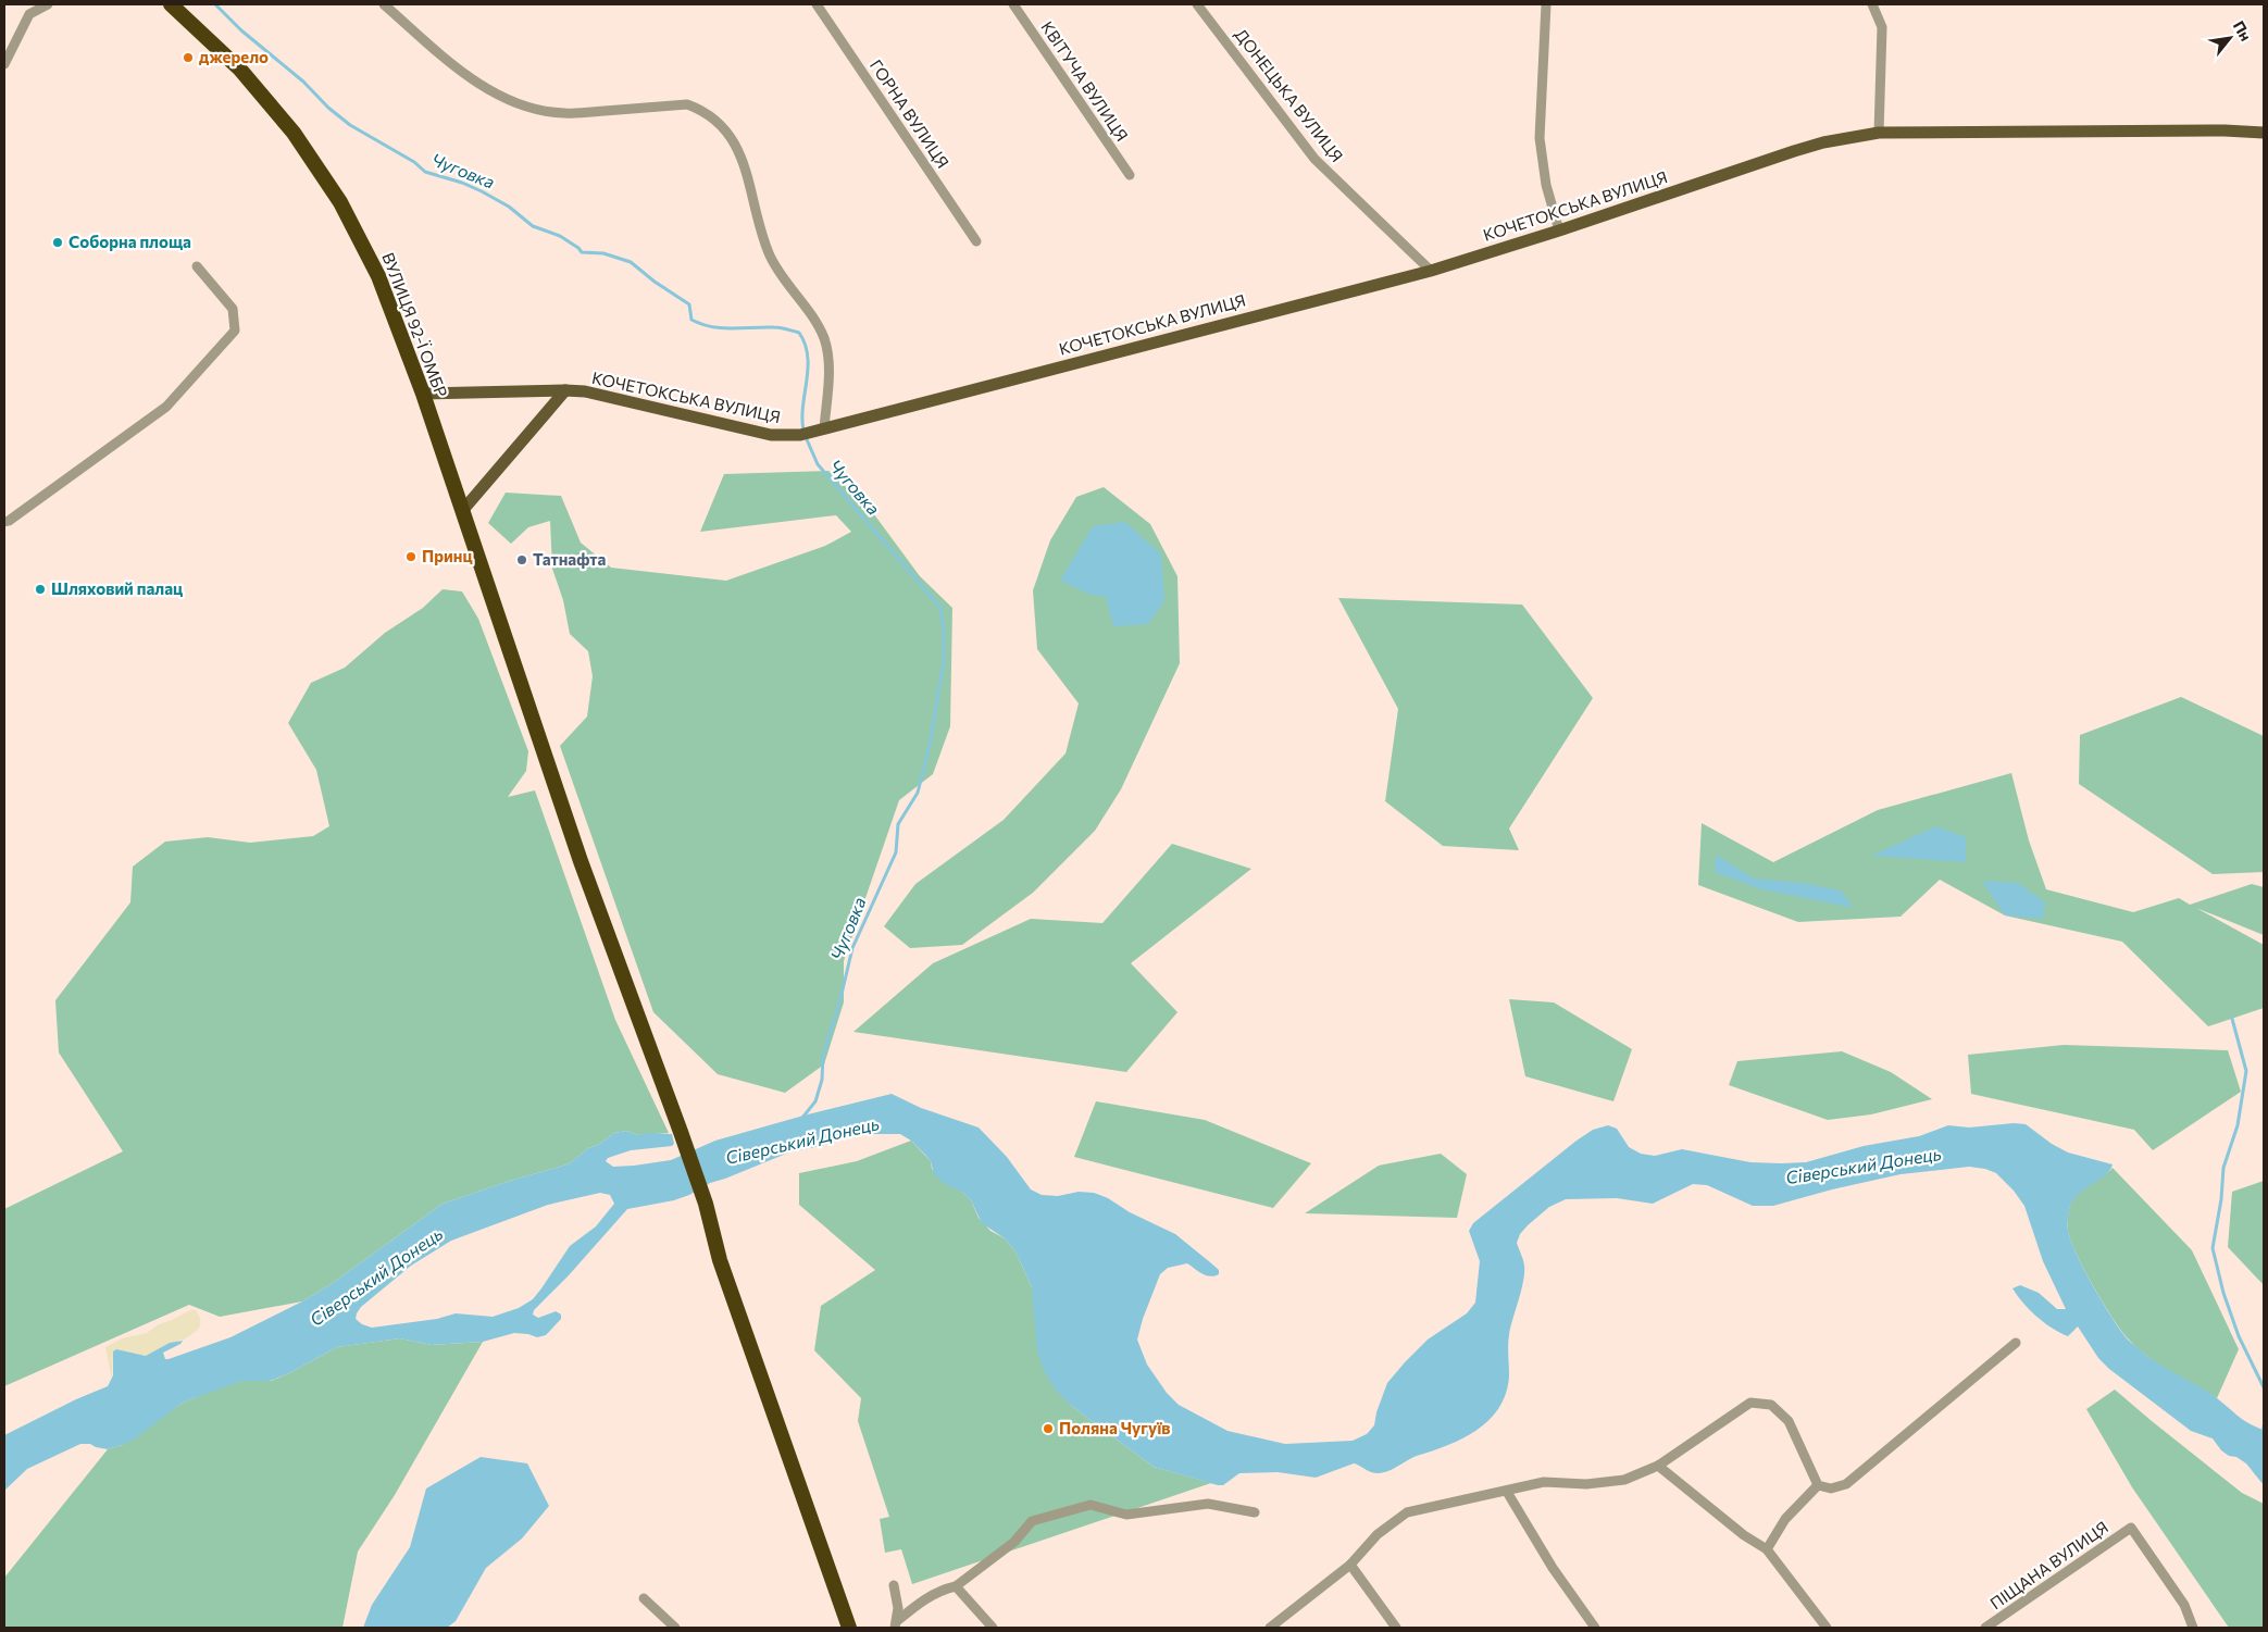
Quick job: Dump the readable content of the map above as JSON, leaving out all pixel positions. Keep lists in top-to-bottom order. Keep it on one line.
{"streets":{"highway":["ВУЛИЦЯ 92-Ї ОМБР"],"main road":["КОЧЕТОКСЬКА ВУЛИЦЯ"],"street":["КВІТУЧА ВУЛИЦЯ","ДОНЕЦЬКА ВУЛИЦЯ","ГОРНА ВУЛИЦЯ","ПІЩАНА ВУЛИЦЯ"]},"crossings":[["ДОНЕЦЬКА ВУЛИЦЯ","КОЧЕТОКСЬКА ВУЛИЦЯ"],["КОЧЕТОКСЬКА ВУЛИЦЯ","ВУЛИЦЯ 92-Ї ОМБР"]],"water":["Чуговка","Сіверський Донець"],"places":["джерело","Соборна площа","Принц","Татнафта","Шляховий палац","Поляна Чугуїв"],"north":"top right"}
